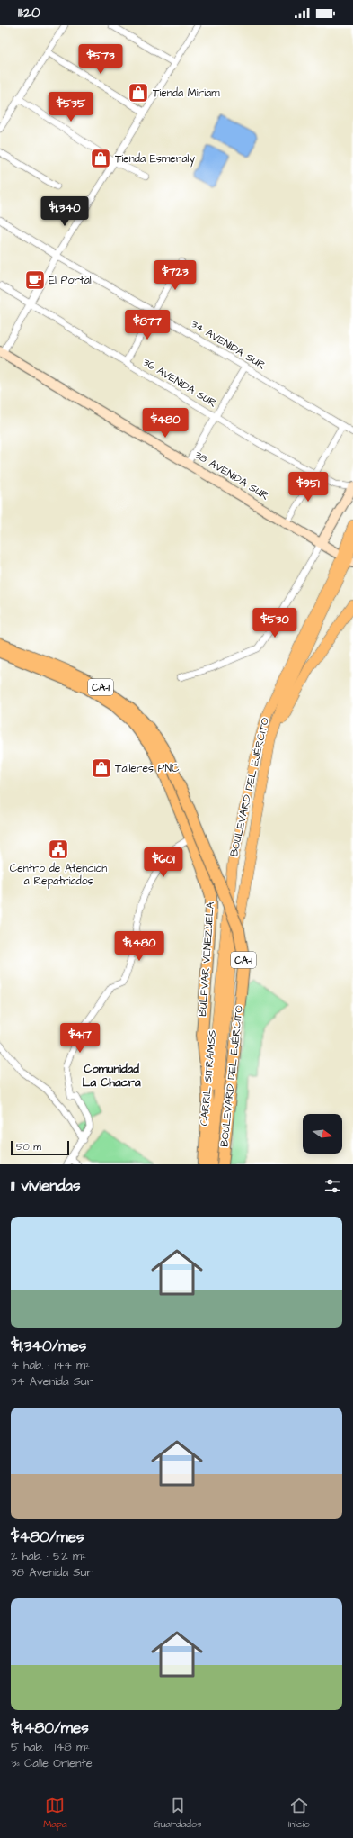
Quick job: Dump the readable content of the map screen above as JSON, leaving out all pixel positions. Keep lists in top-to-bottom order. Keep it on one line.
{"streets":{"highway":["CA-1","BOULEVARD DEL EJÉRCITO","BULEVAR VENEZUELA"],"main road":["38 AVENIDA SUR","CARRIL SITRAMSS"],"street":["34 AVENIDA SUR","36 AVENIDA SUR"]},"crossings":[["38 AVENIDA SUR","BOULEVARD DEL EJÉRCITO"],["38 AVENIDA SUR","CARRIL SITRAMSS"],["BOULEVARD DEL EJÉRCITO","BULEVAR VENEZUELA"],["BOULEVARD DEL EJÉRCITO","CARRIL SITRAMSS"]],"districts":["Comunidad La Chacra"],"places":{"shop":["Tienda Miriam","Tienda Esmeraly","Talleres PNC"],"cafe":["El Portal"],"public building":["Centro de Atención a Repatriados"]},"scale_bar":"50 m","north":"right","page":{"status":"11:20","price":["$573","$535","$1,340","$723","$877","$480","$951","$530","$601","$1,480","$417"],"scale":"50 m","heading":"11 viviendas","list":[{"name":"$1,340/mes","note":"4 hab. · 144 m² · 34 Avenida Sur"},{"name":"$480/mes","note":"2 hab. · 52 m² · 38 Avenida Sur"},{"name":"$1,480/mes","note":"5 hab. · 148 m² · 3ª Calle Oriente"}],"tabs":["Mapa","Guardados","Inicio"]}}
